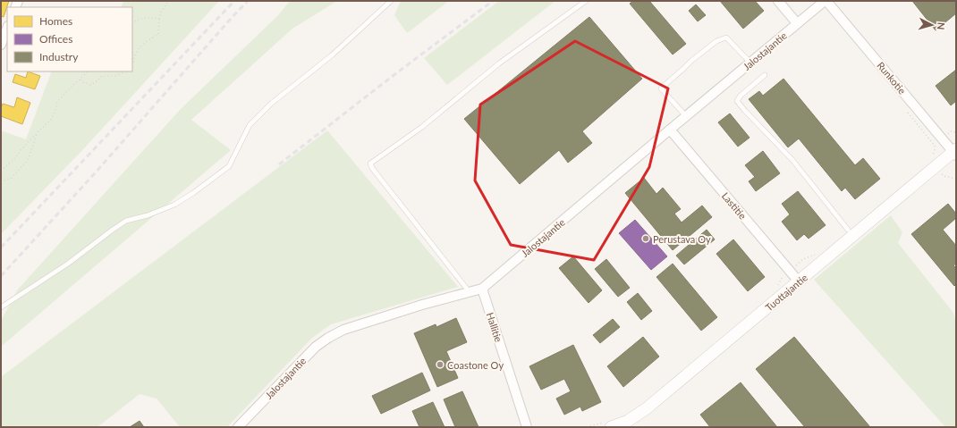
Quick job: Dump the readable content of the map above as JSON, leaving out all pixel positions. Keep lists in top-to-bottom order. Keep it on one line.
{"streets":{"street":["Jalostajantie","Runkotie","Lastitie","Tuottajantie","Hallitie"]},"crossings":[["Jalostajantie","Runkotie"],["Jalostajantie","Lastitie"],["Jalostajantie","Hallitie"],["Runkotie","Tuottajantie"],["Lastitie","Tuottajantie"]],"places":["Perustava Oy","Coastone Oy"],"legend":["Homes","Offices","Industry"],"north":"right"}
